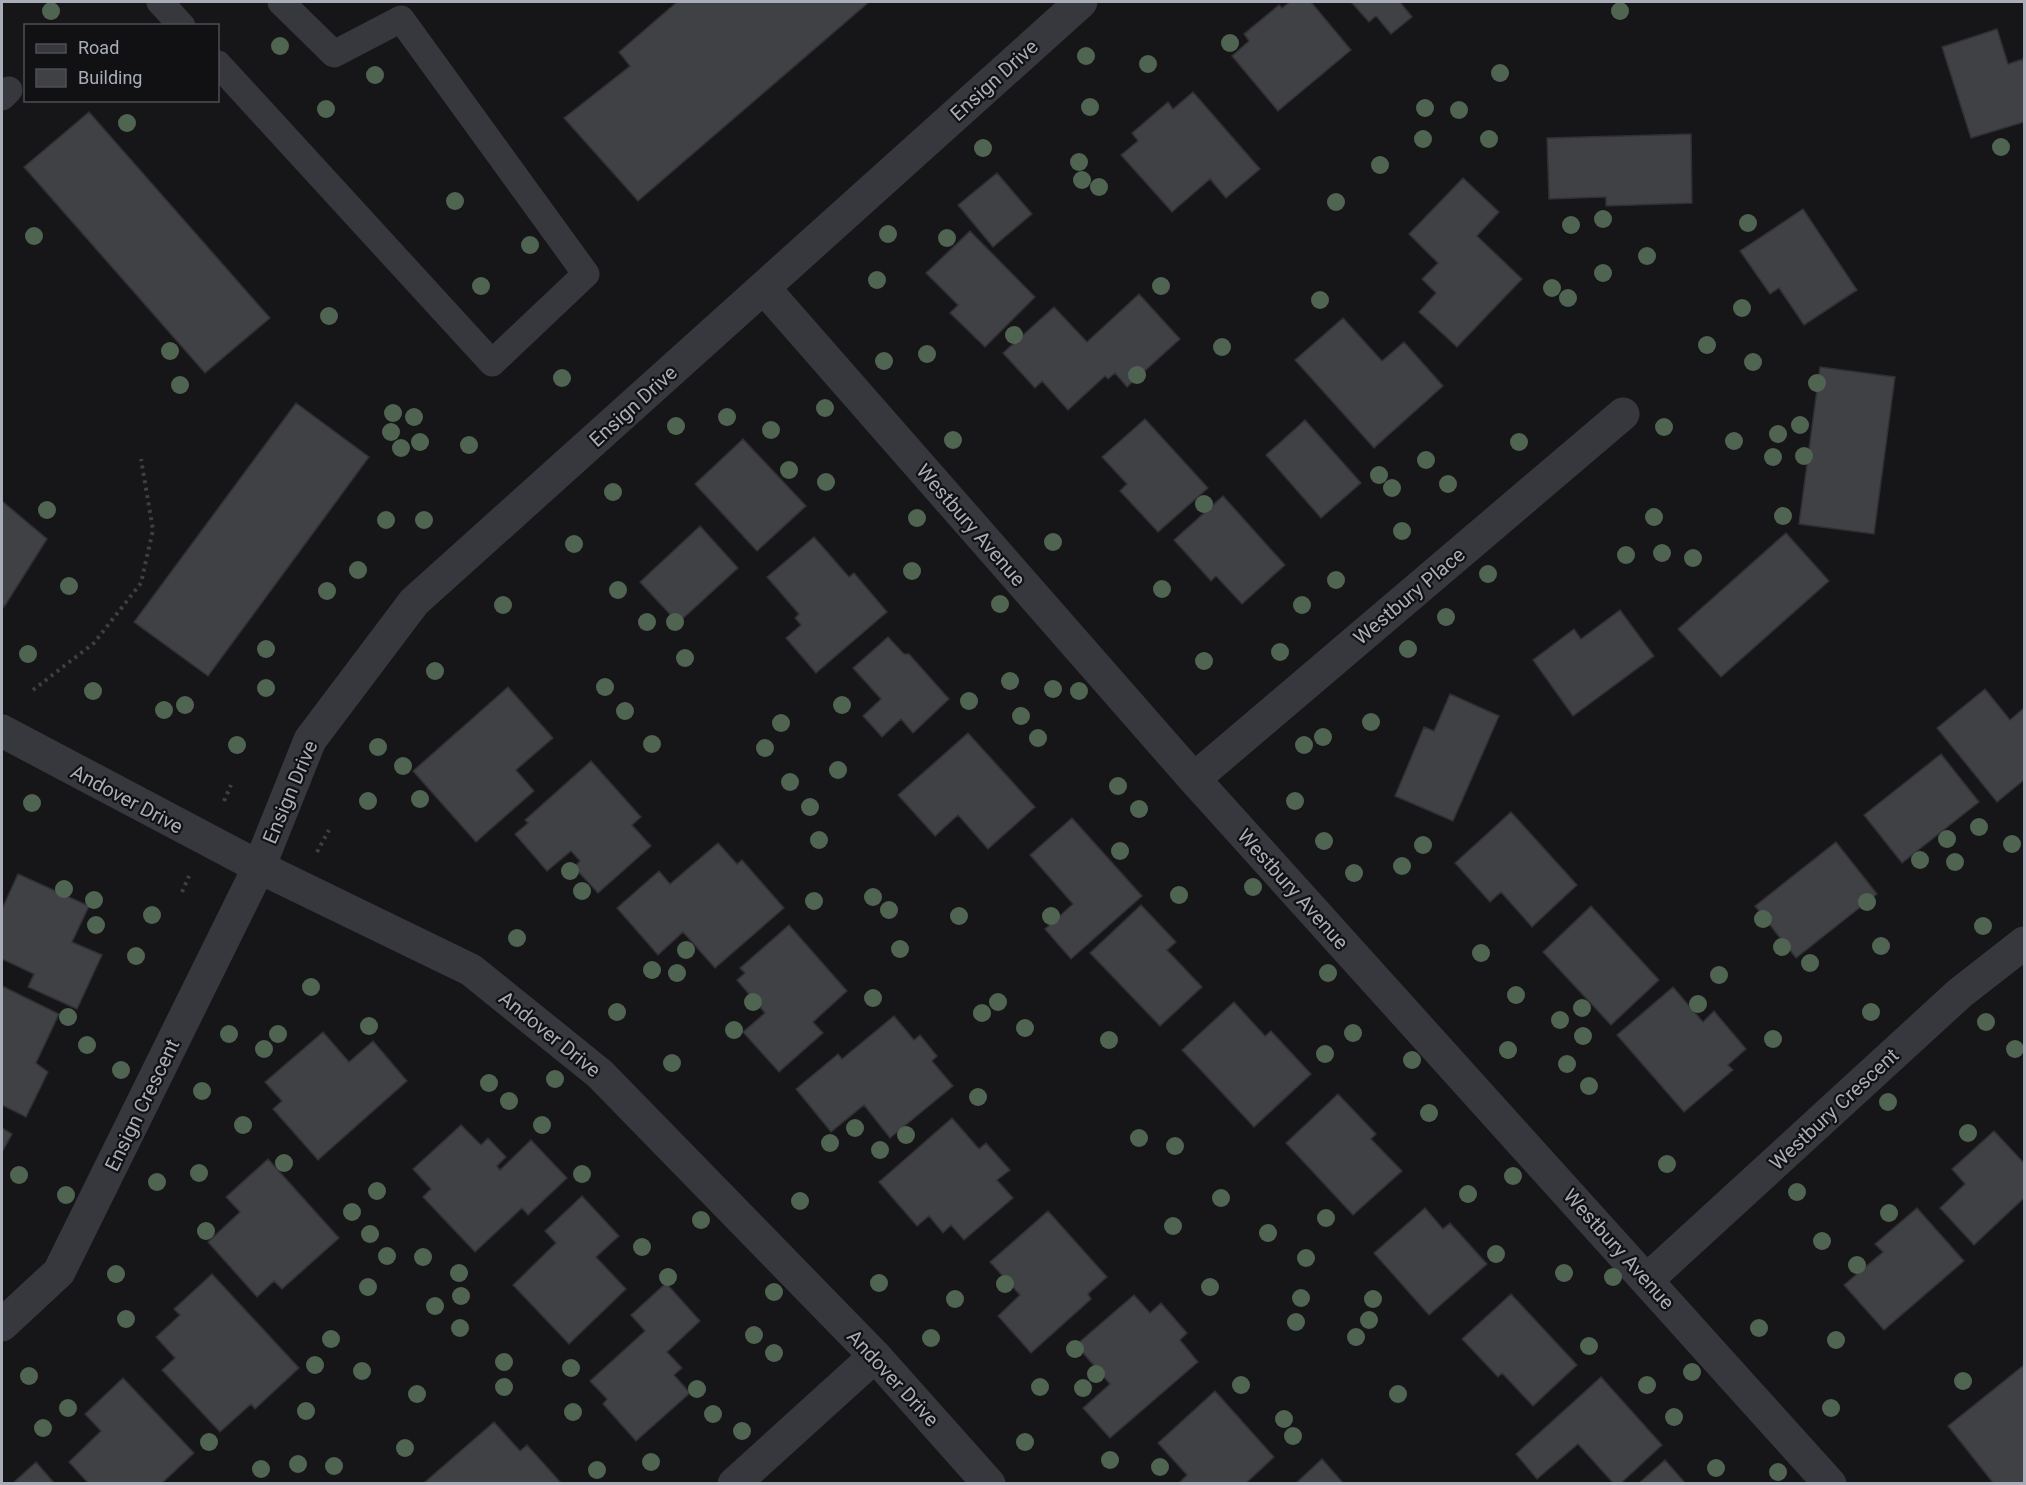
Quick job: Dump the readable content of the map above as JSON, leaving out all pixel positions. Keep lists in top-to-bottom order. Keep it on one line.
{"streets":{"street":["Ensign Drive","Westbury Avenue","Westbury Place","Andover Drive","Ensign Crescent","Westbury Crescent"]},"crossings":[["Ensign Drive","Westbury Avenue"],["Ensign Drive","Andover Drive"],["Ensign Drive","Ensign Crescent"],["Westbury Avenue","Westbury Place"],["Westbury Avenue","Westbury Crescent"],["Andover Drive","Ensign Crescent"]],"legend":["Road","Building"]}
